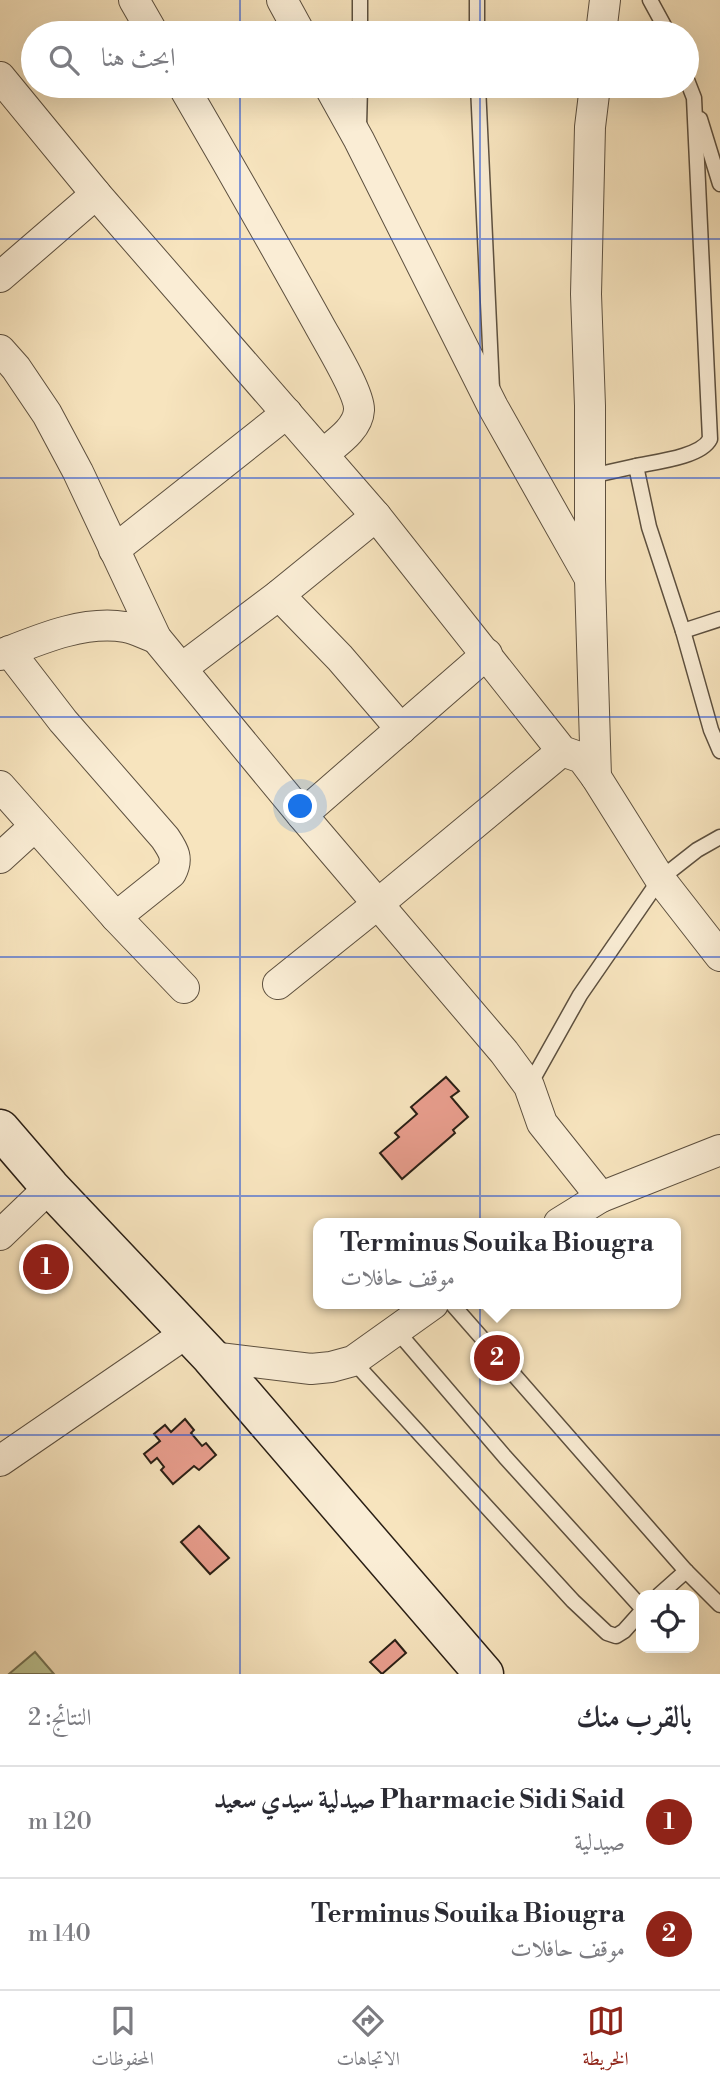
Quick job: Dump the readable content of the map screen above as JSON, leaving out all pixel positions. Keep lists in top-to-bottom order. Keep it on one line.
{"page":{"search":"ابحث هنا","popup":["Terminus Souika Biougra","موقف حافلات"],"pins":["1","2"],"heading":["بالقرب منك","النتائج: 2"],"list":[{"mark":"1","name":"Pharmacie Sidi Said صيدلية سيدي سعيد","note":"صيدلية","value":"120 m"},{"mark":"2","name":"Terminus Souika Biougra","note":"موقف حافلات","value":"140 m"}],"nav":["الخريطة","الاتجاهات","المحفوظات"]}}
